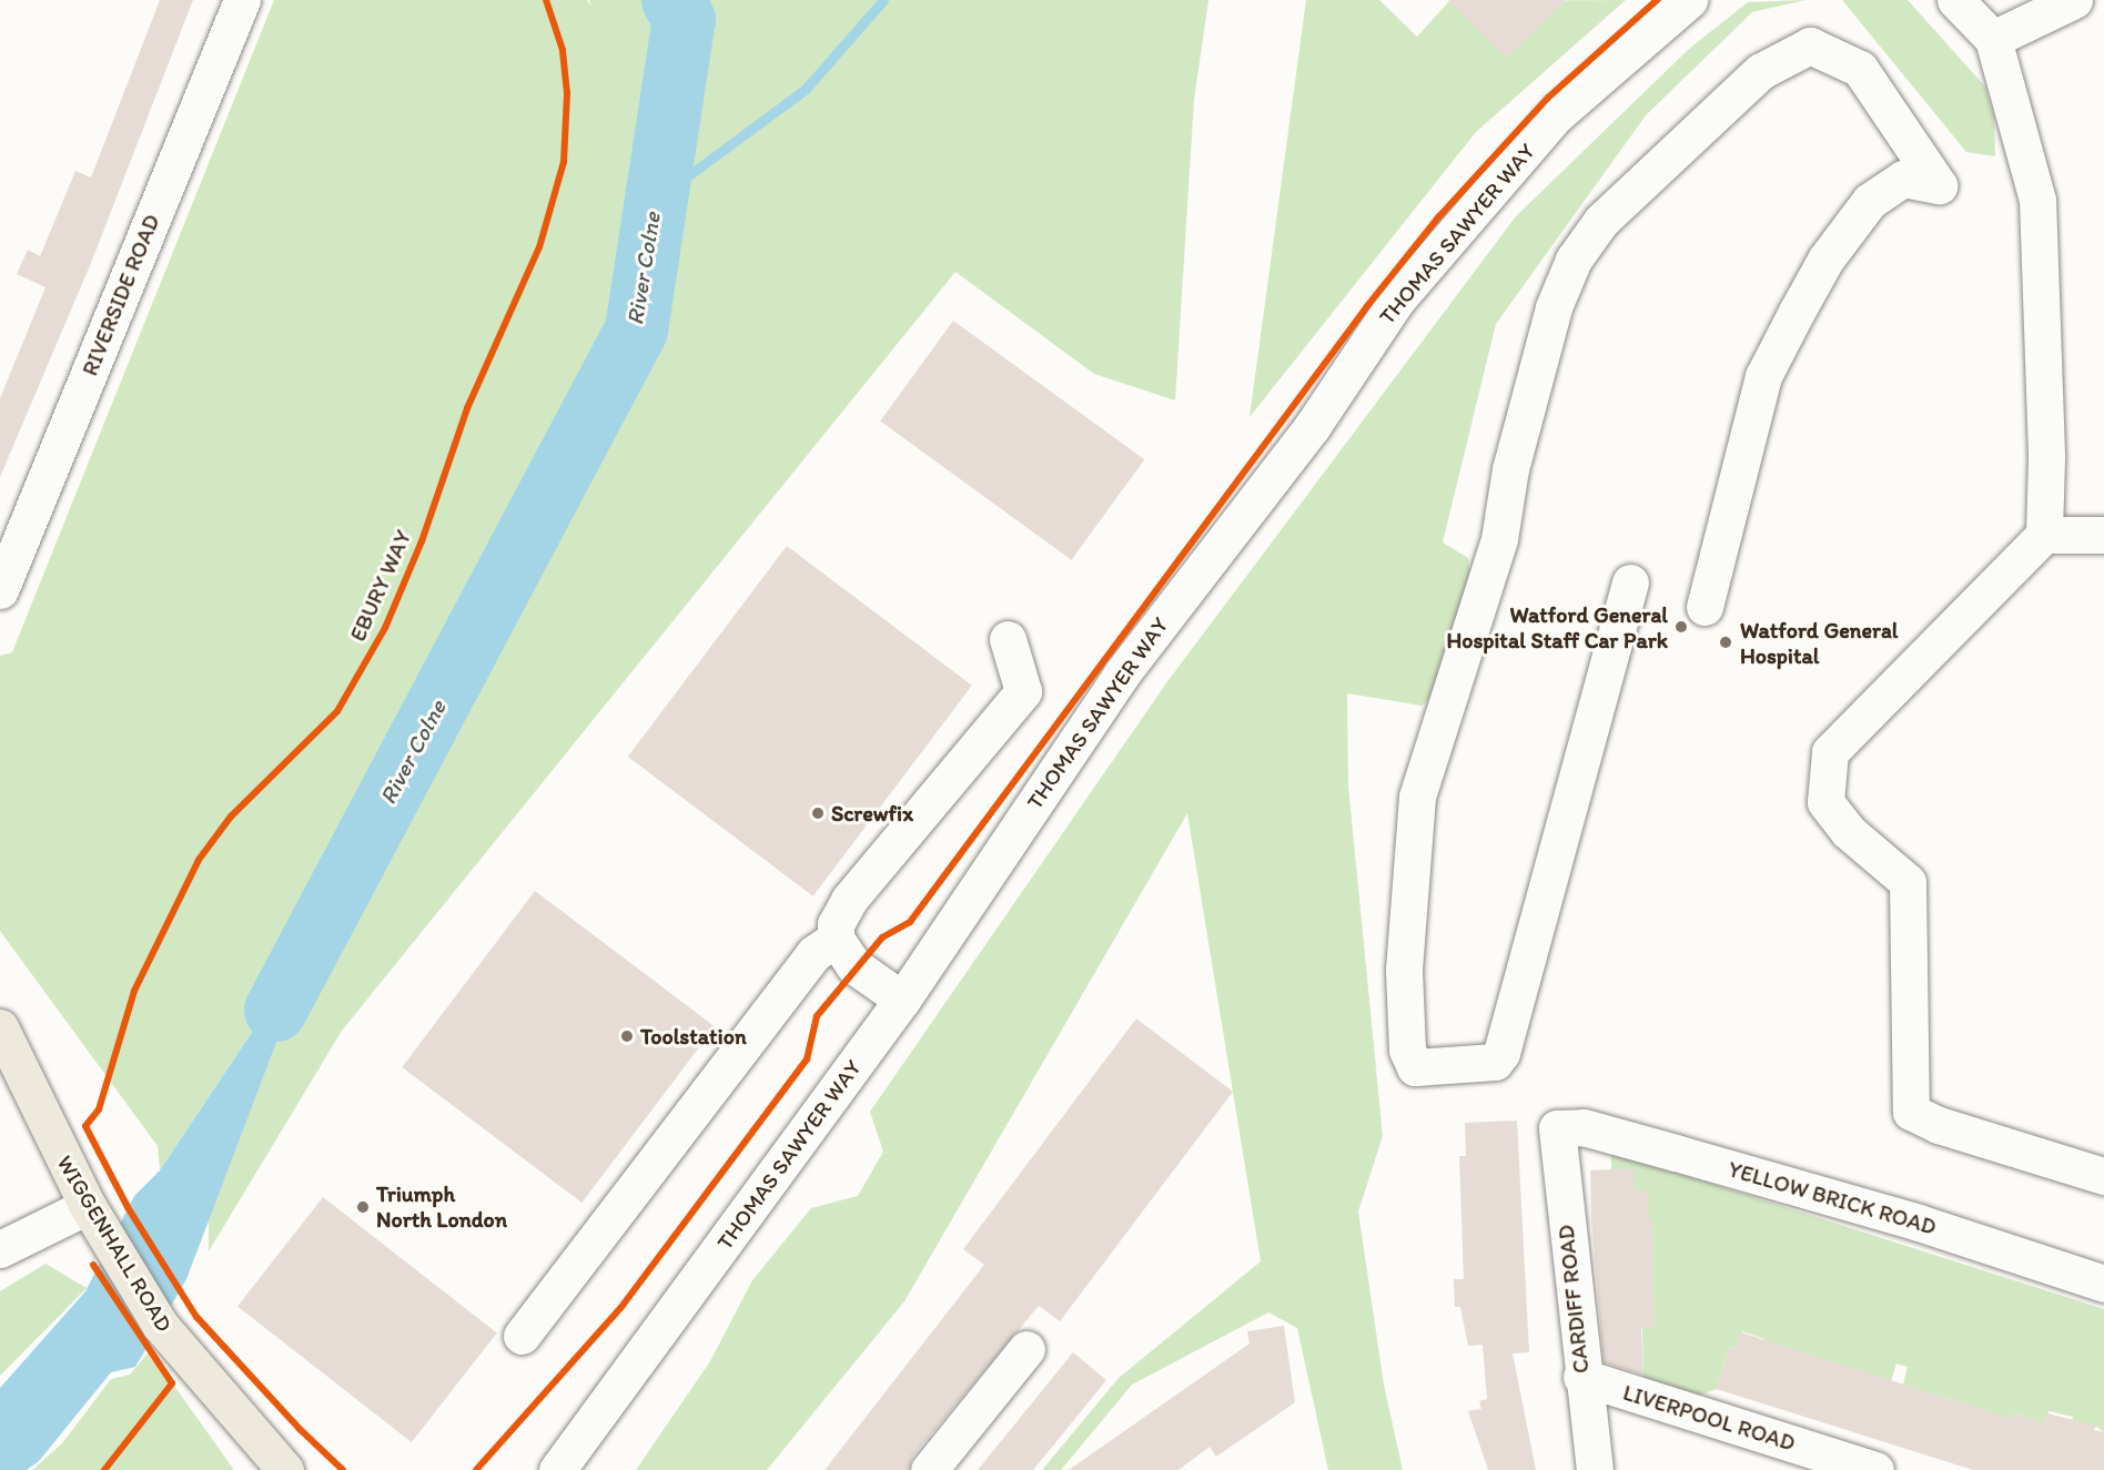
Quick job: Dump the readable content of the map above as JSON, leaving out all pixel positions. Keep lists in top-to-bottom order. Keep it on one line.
{"streets":{"main road":["WIGGENHALL ROAD"],"street":["THOMAS SAWYER WAY","RIVERSIDE ROAD","YELLOW BRICK ROAD","CARDIFF ROAD","LIVERPOOL ROAD"],"cycle path":["EBURY WAY"]},"crossings":[["YELLOW BRICK ROAD","CARDIFF ROAD"],["CARDIFF ROAD","LIVERPOOL ROAD"]],"water":["River Colne"],"places":["Watford General Hospital Staff Car Park","Watford General Hospital","Screwfix","Toolstation","Triumph North London"]}
